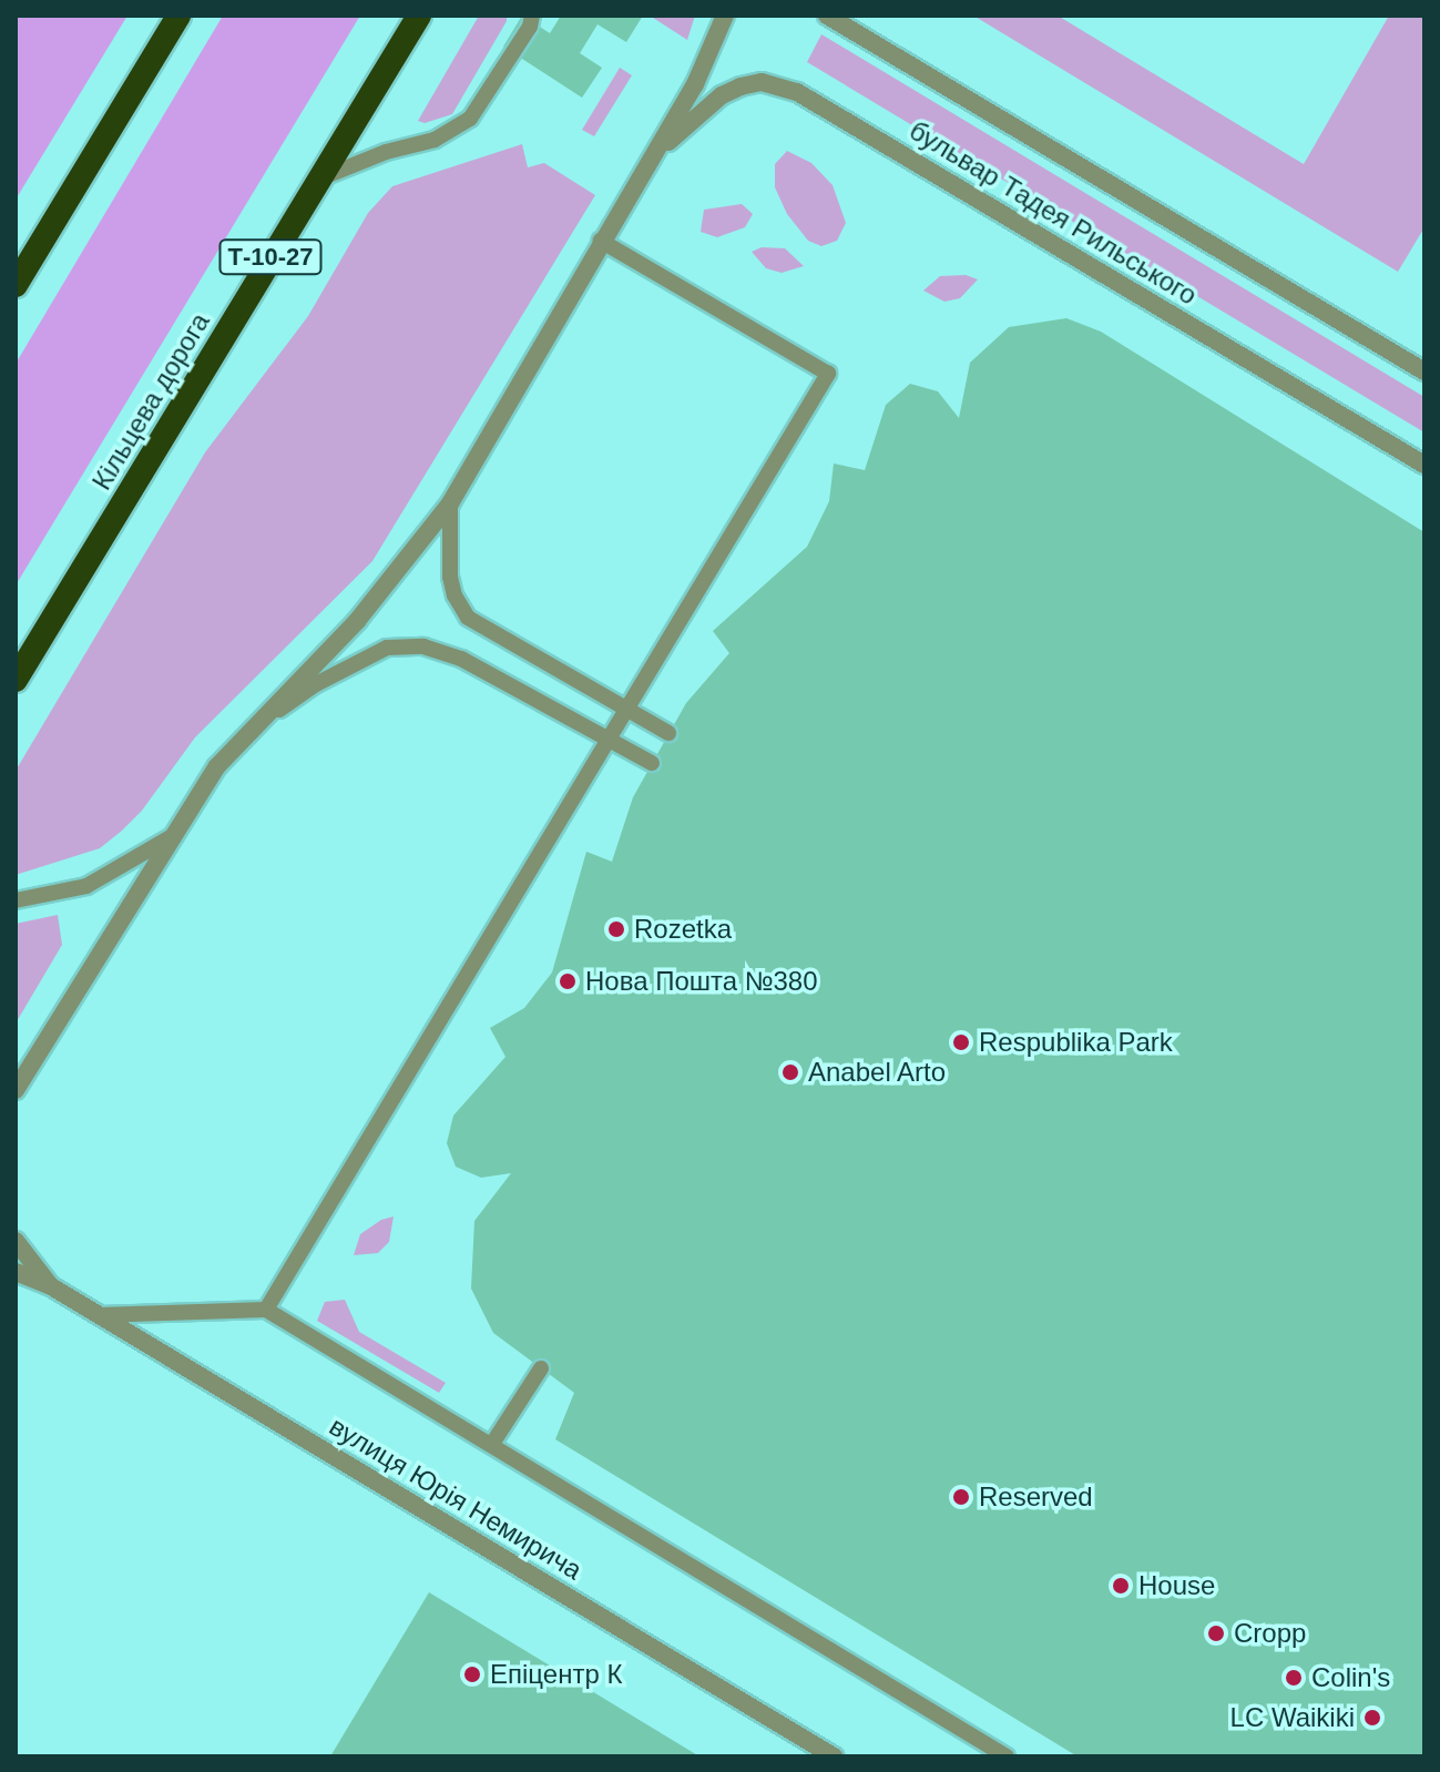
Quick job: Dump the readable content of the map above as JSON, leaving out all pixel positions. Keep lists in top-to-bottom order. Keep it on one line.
{"streets":{"highway":["Т-10-27","Кільцева дорога"],"street":["бульвар Тадея Рильського","вулиця Юрія Немирича"]},"places":["Rozetka","Нова Пошта №380","Respublika Park","Anabel Arto","Reserved","House","Cropp","Епіцентр К","Colin's","LC Waikiki"]}
